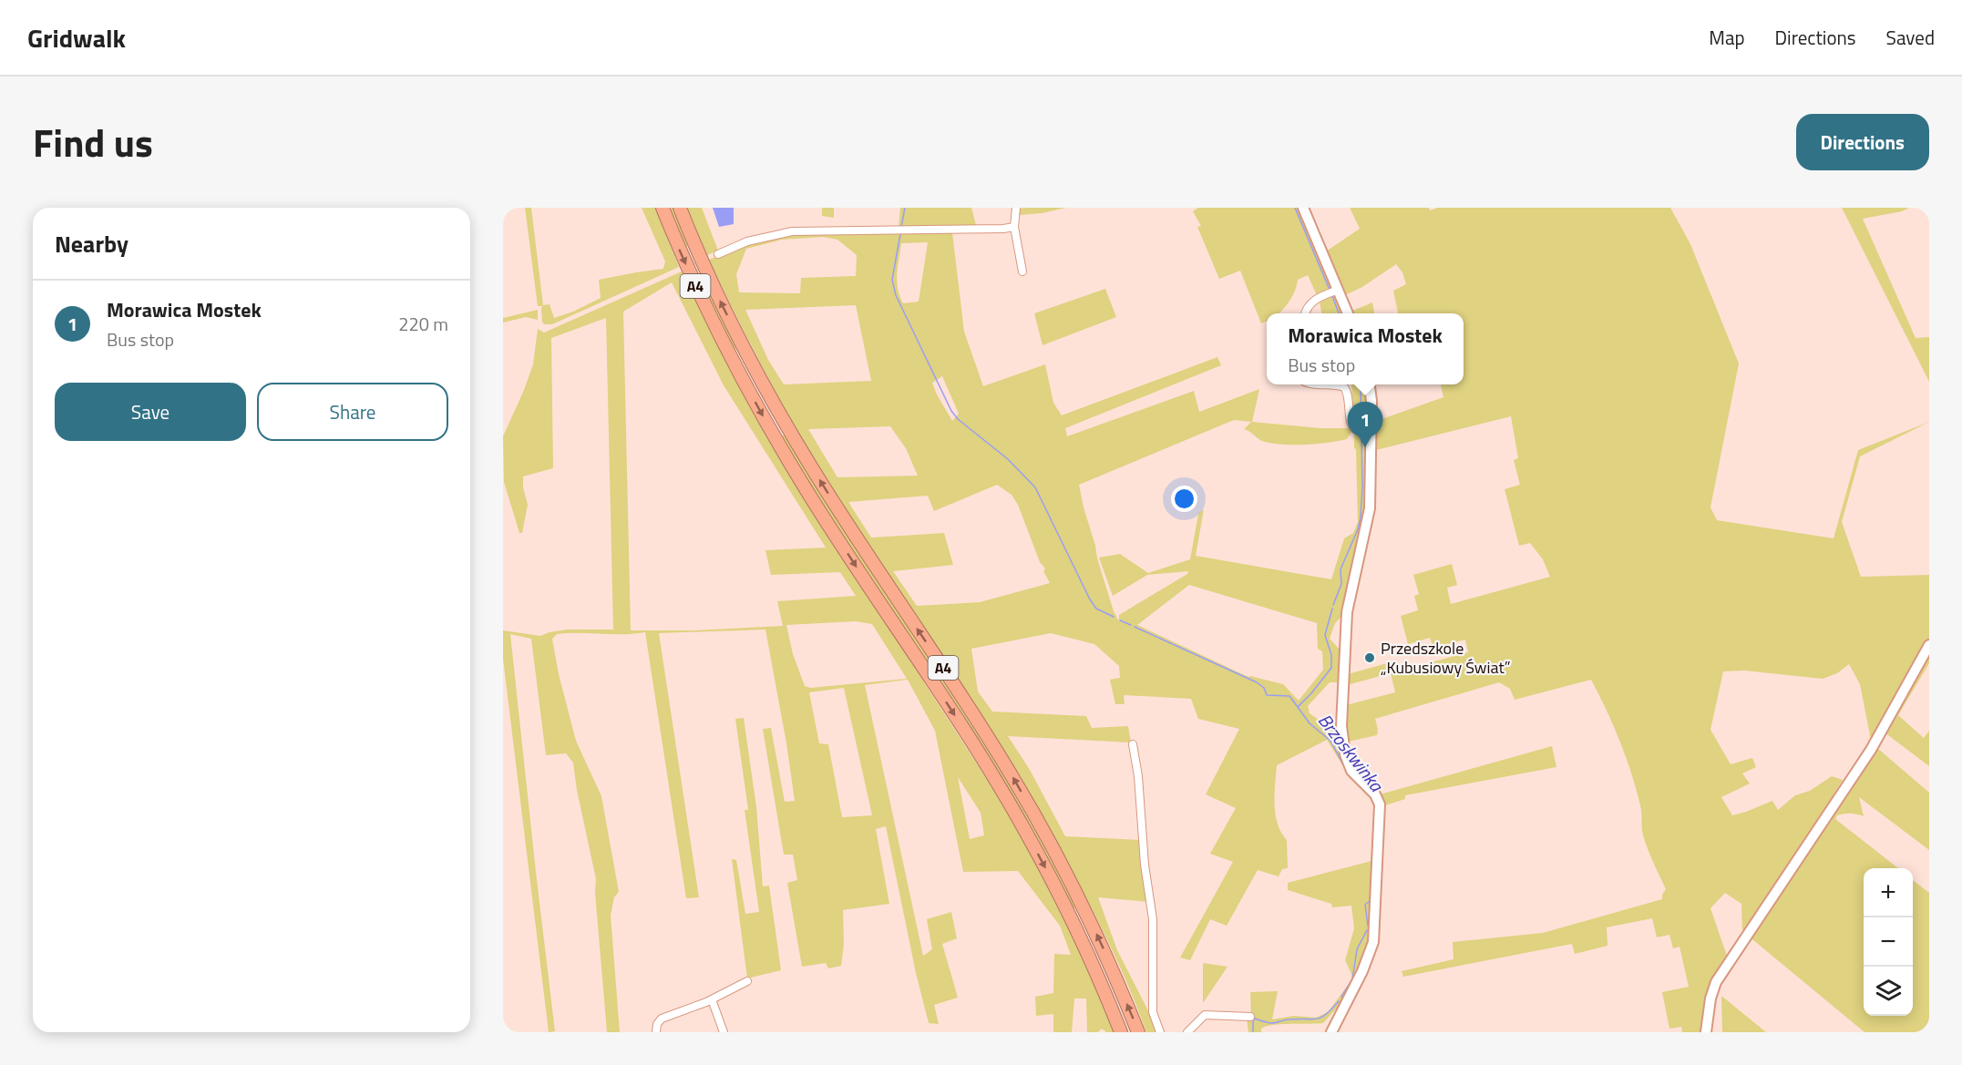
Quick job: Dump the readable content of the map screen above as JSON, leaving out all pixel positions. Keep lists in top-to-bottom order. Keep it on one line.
{"streets":{"highway":["A4"]},"water":["Brzoskwinka"],"places":["Przedszkole „Kubusiowy Świat”"],"page":{"header":"Gridwalk","nav":["Map","Directions","Saved"],"title":"Find us","buttons":["Directions",["Save","Share"]],"heading":"Nearby","list":[{"mark":"1","name":"Morawica Mostek","note":"Bus stop","value":"220 m"}],"popup":["Morawica Mostek","Bus stop"],"pins":"1","map_buttons":["+","−"]}}
